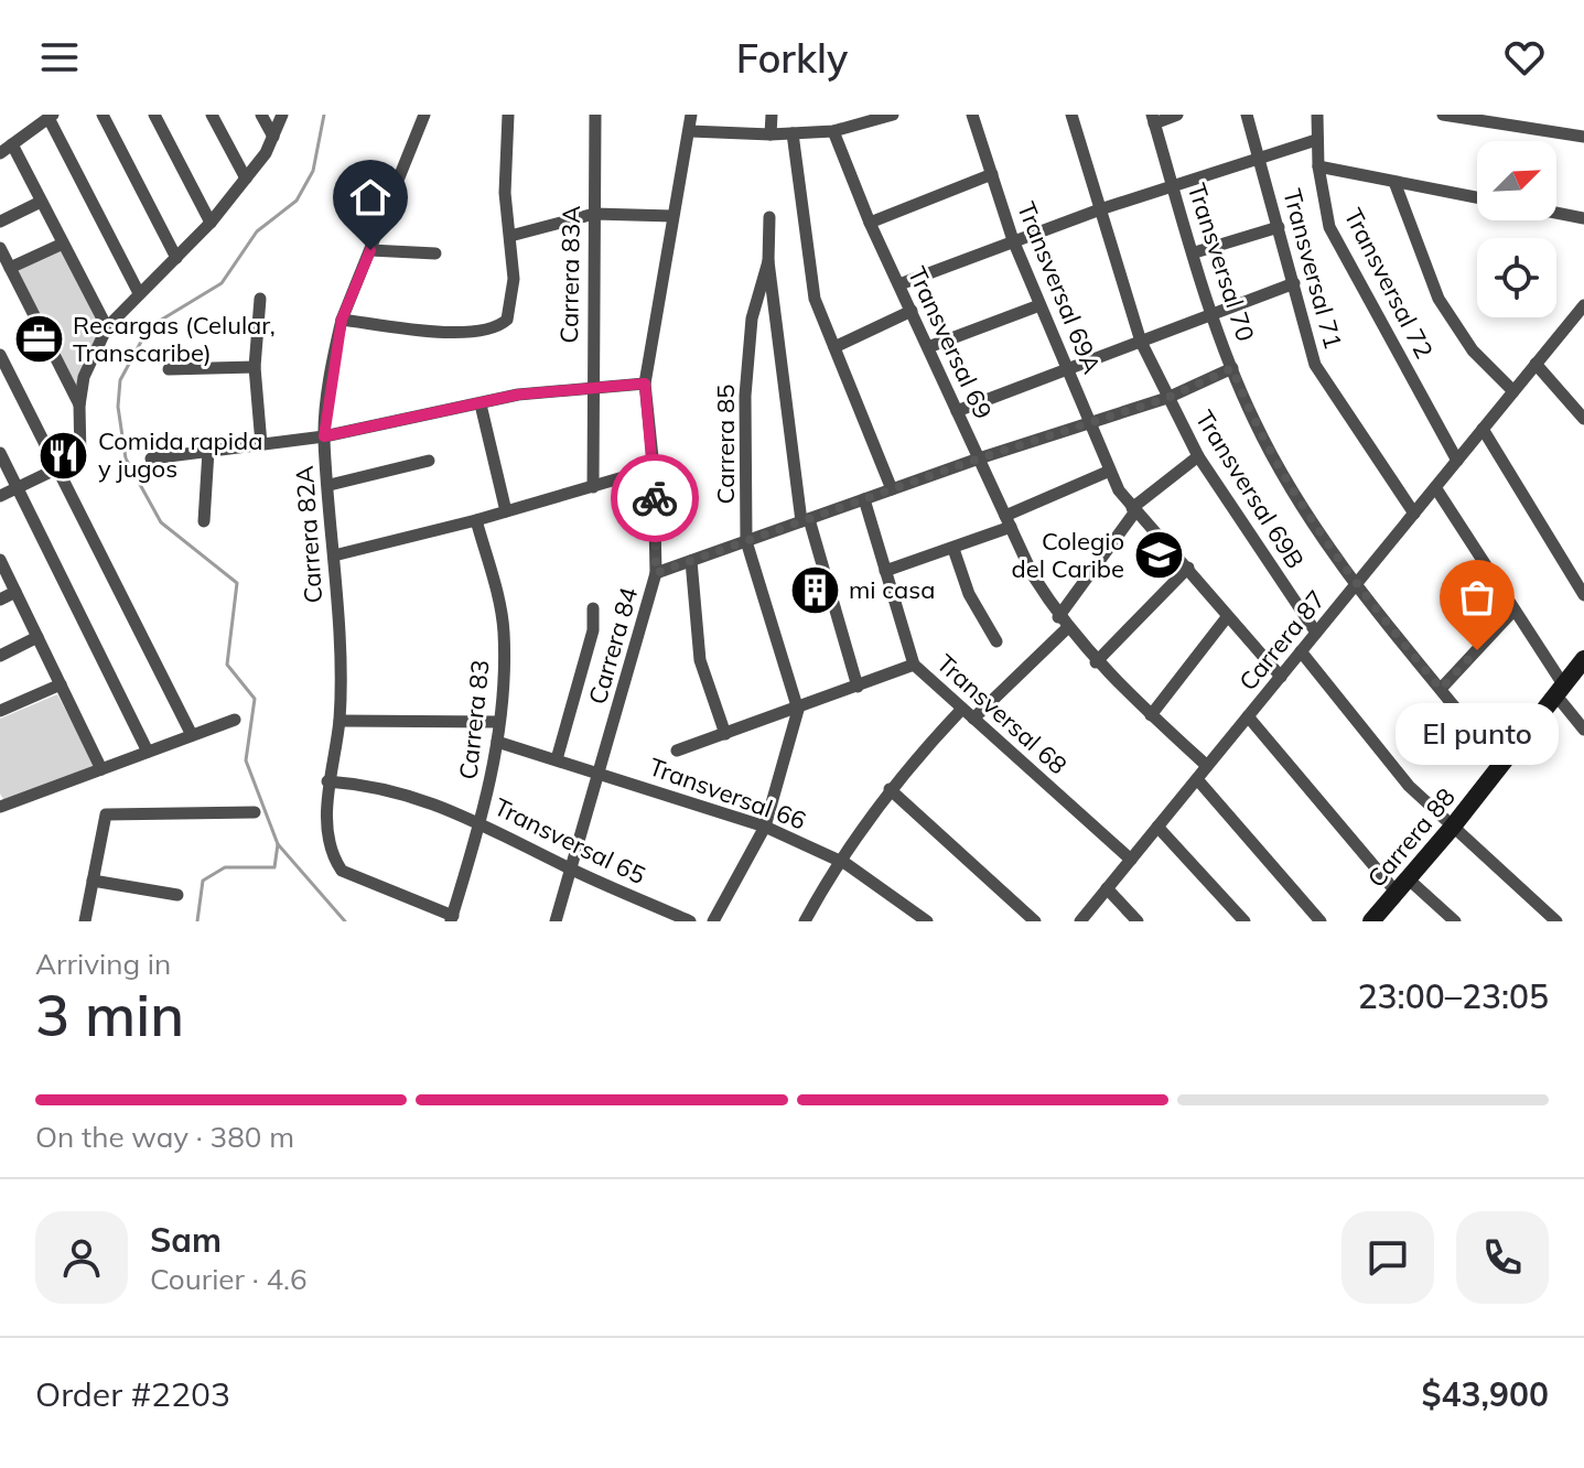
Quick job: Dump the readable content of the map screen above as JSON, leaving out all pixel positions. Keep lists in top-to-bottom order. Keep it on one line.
{"streets":{"street":["Transversal 70","Transversal 71","Carrera 83A","Transversal 72","Transversal 69A","Transversal 69","Carrera 85","Transversal 69B","Carrera 82A","Carrera 87","Carrera 84","Transversal 68","Carrera 83","Transversal 66","Carrera 88","Transversal 65"]},"crossings":[["Transversal 70","Carrera 87"],["Transversal 70","Carrera 88"],["Transversal 71","Carrera 87"],["Transversal 72","Carrera 87"],["Transversal 69A","Carrera 87"],["Transversal 69","Carrera 87"],["Carrera 85","Transversal 68"],["Transversal 69B","Carrera 87"],["Carrera 82A","Carrera 83"],["Carrera 82A","Transversal 65"],["Carrera 87","Transversal 68"],["Carrera 84","Transversal 66"],["Carrera 84","Transversal 65"],["Carrera 83","Transversal 66"],["Carrera 83","Transversal 65"]],"places":{"office":["Recargas (Celular, Transcaribe)"],"restaurant":["Comida rapida y jugos"],"school or university":["Colegio del Caribe"],"building":["mi casa"],"other":["El punto"]},"north":"top right","page":{"header":"Forkly","bubble":"El punto","heading":["3 min","Arriving in","23:00–23:05"],"panel":["Sam","Courier · 4.6","Order #2203","$43,900"],"bar":"On the way · 380 m"}}
